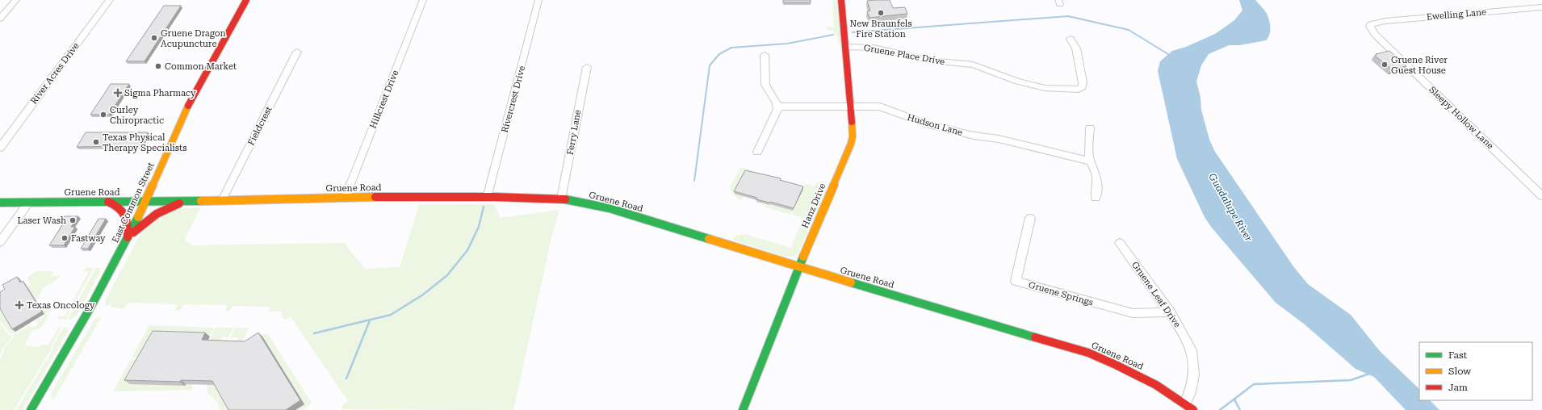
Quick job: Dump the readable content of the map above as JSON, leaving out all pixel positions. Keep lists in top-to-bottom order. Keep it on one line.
{"streets":{"street":["Ewelling Lane","Gruene Place Drive","River Acres Drive","Hillcrest Drive","Rivercrest Drive","Sleepy Hollow Lane","Hudson Lane","Fieldcrest","Ferry Lane","Gruene Road","East Common Street","Hanz Drive","Gruene Springs","Gruene Leaf Drive"]},"crossings":[["Ewelling Lane","Sleepy Hollow Lane"],["Gruene Place Drive","Hanz Drive"],["Hillcrest Drive","Gruene Road"],["Rivercrest Drive","Gruene Road"],["Hudson Lane","Hanz Drive"],["Fieldcrest","Gruene Road"],["Ferry Lane","Gruene Road"],["Gruene Road","East Common Street"],["Gruene Road","Hanz Drive"],["Gruene Road","Gruene Leaf Drive"],["Gruene Springs","Gruene Leaf Drive"]],"water":["Guadalupe River"],"places":{"other":["New Braunfels Fire Station","Gruene Dragon Acupuncture","Gruene River Guest House","Common Market","Curley Chiropractic","Texas Physical Therapy Specialists","Laser Wash","Fastway"],"health":["Sigma Pharmacy","Texas Oncology"]},"legend":["Fast","Slow","Jam"]}
